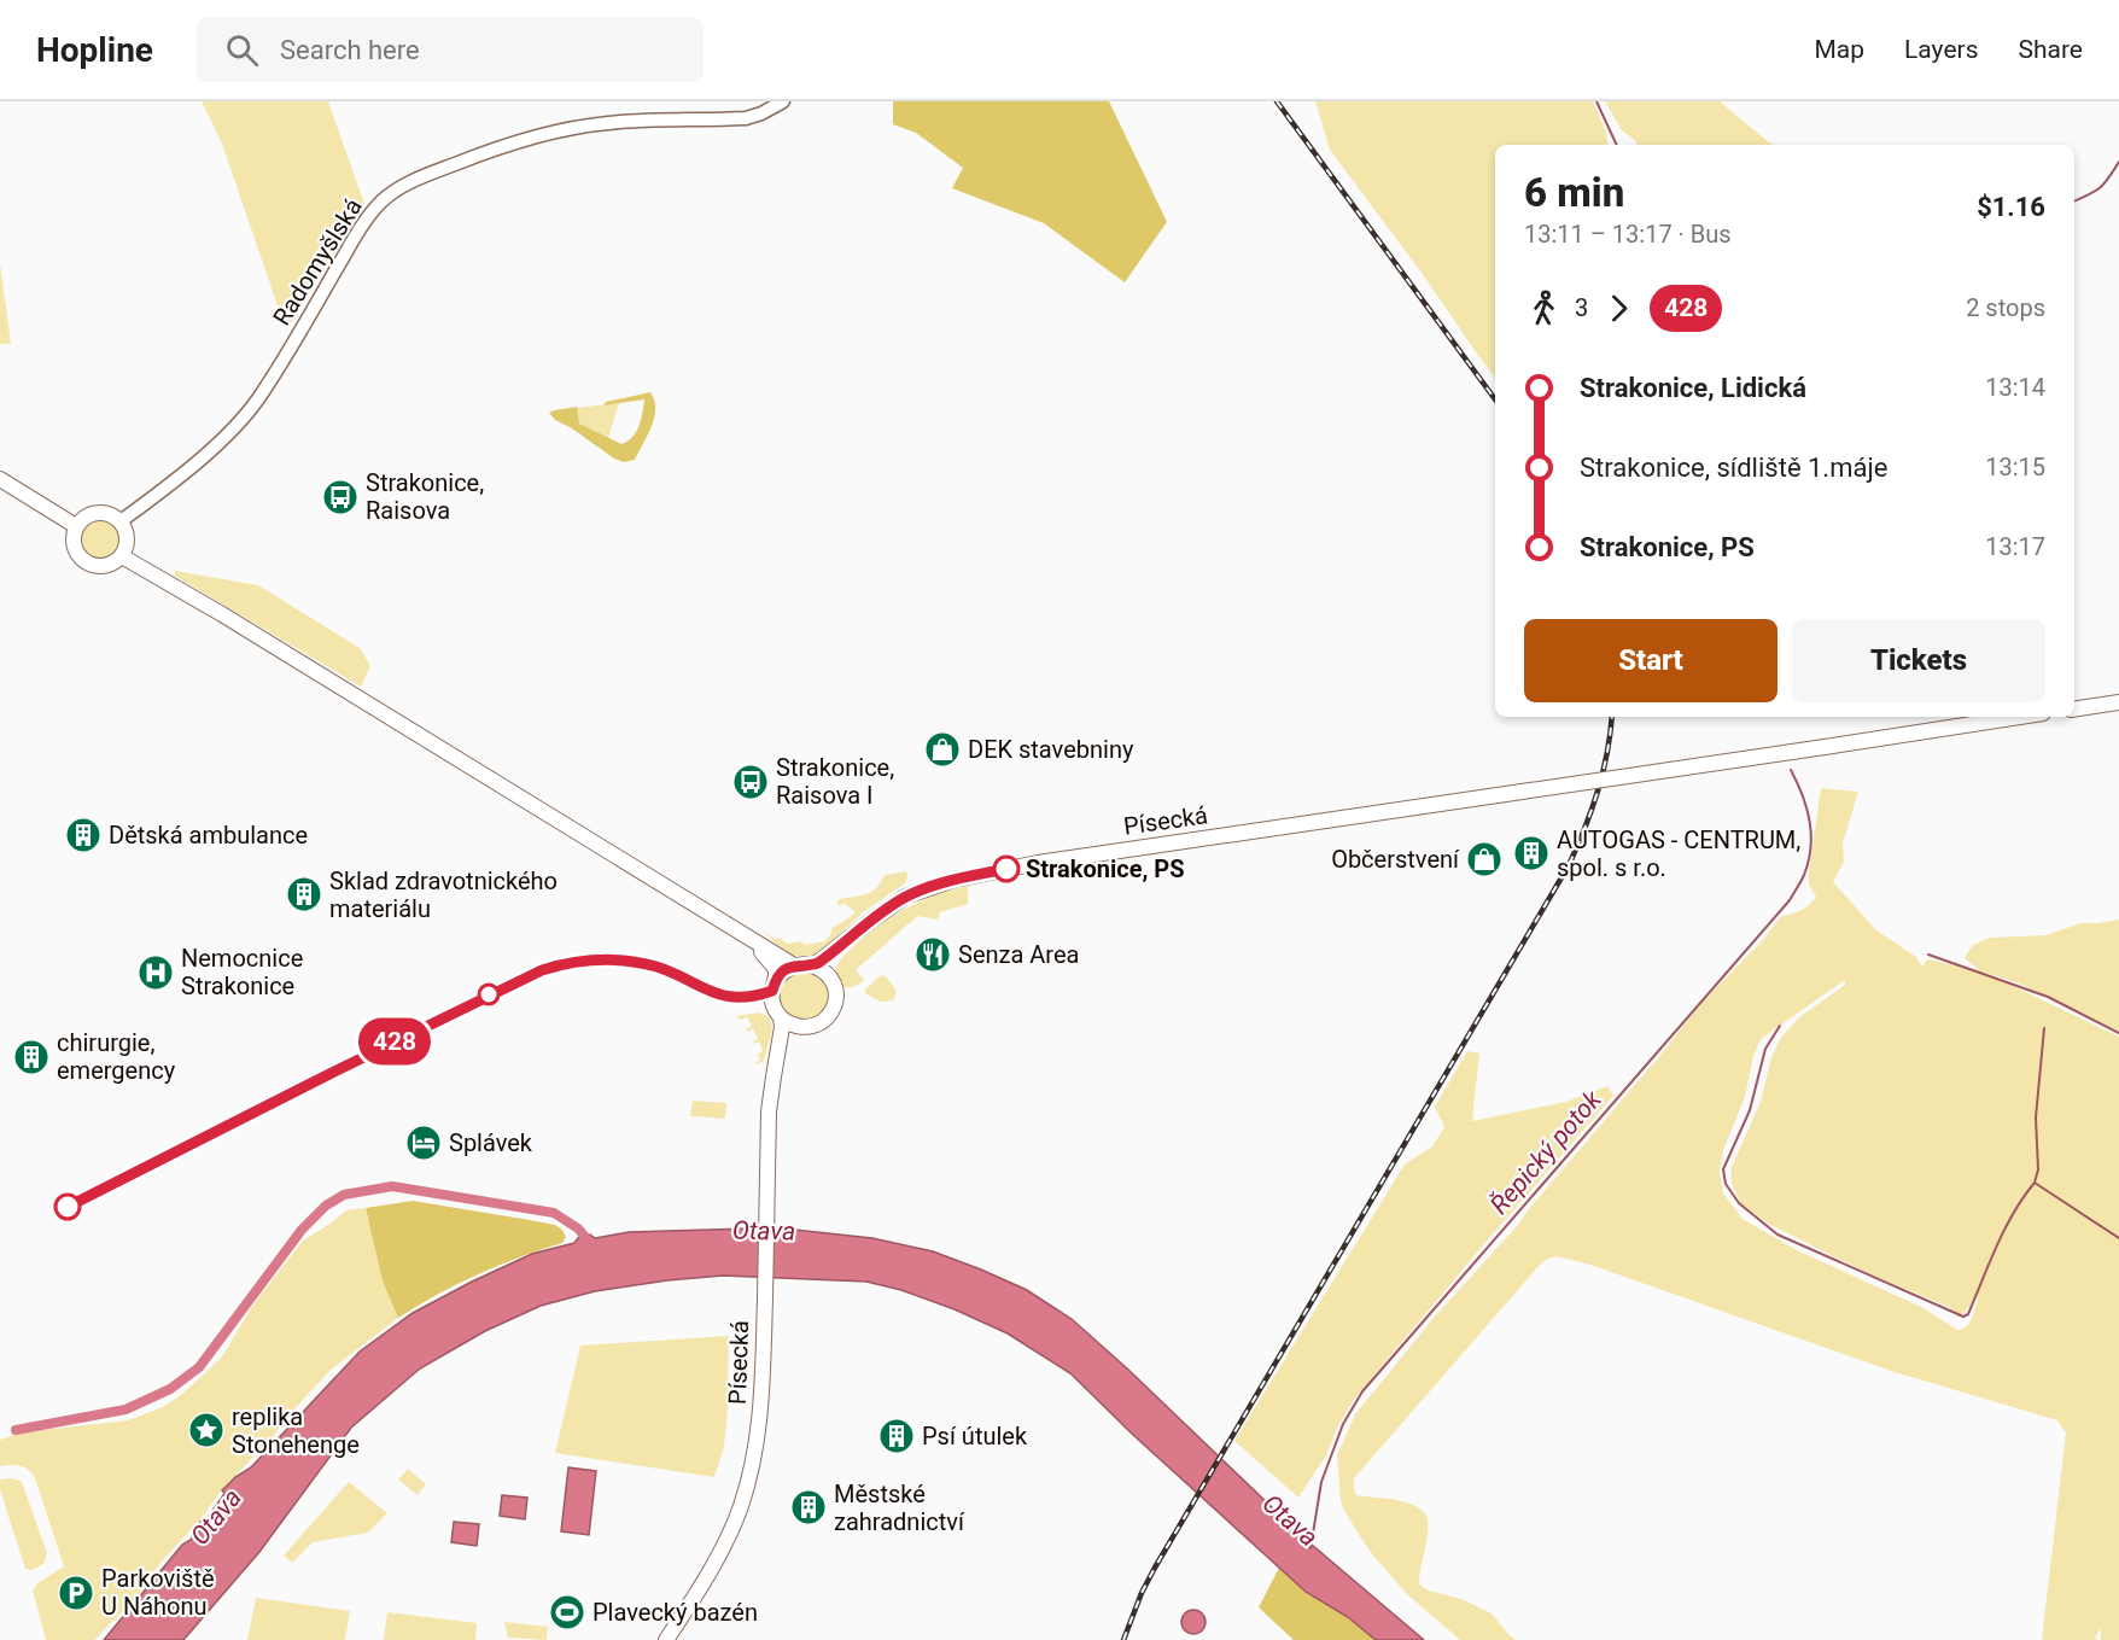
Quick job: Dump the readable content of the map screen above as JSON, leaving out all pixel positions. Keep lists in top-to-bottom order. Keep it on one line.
{"streets":{"main road":["Radomyšlská","Písecká"]},"water":["Řepický potok","Otava"],"places":{"bus stop":["Strakonice, Raisova","Strakonice, Raisova I"],"shop":["DEK stavebniny","Občerstvení"],"building":["Dětská ambulance","AUTOGAS - CENTRUM, spol. s r.o.","Sklad zdravotnického materiálu","chirurgie, emergency","Psí útulek","Městské zahradnictví"],"other":["Strakonice, PS"],"restaurant":["Senza Area"],"hospital":["Nemocnice Strakonice"],"hotel":["Splávek"],"place":["replika Stonehenge"],"parking":["Parkoviště U Náhonu"],"sports":["Plavecký bazén"]},"lines":["bus line 428"],"page":{"header":"Hopline","search":"Search here","nav":["Map","Layers","Share"],"on_map":"428","heading":["6 min","13:11 – 13:17 · Bus","$1.16"],"legs":["3","428","2 stops"],"list":[{"name":"Strakonice, Lidická","value":"13:14"},{"name":"Strakonice, sídliště 1.máje","value":"13:15"},{"name":"Strakonice, PS","value":"13:17"}],"buttons":["Start","Tickets"]}}
